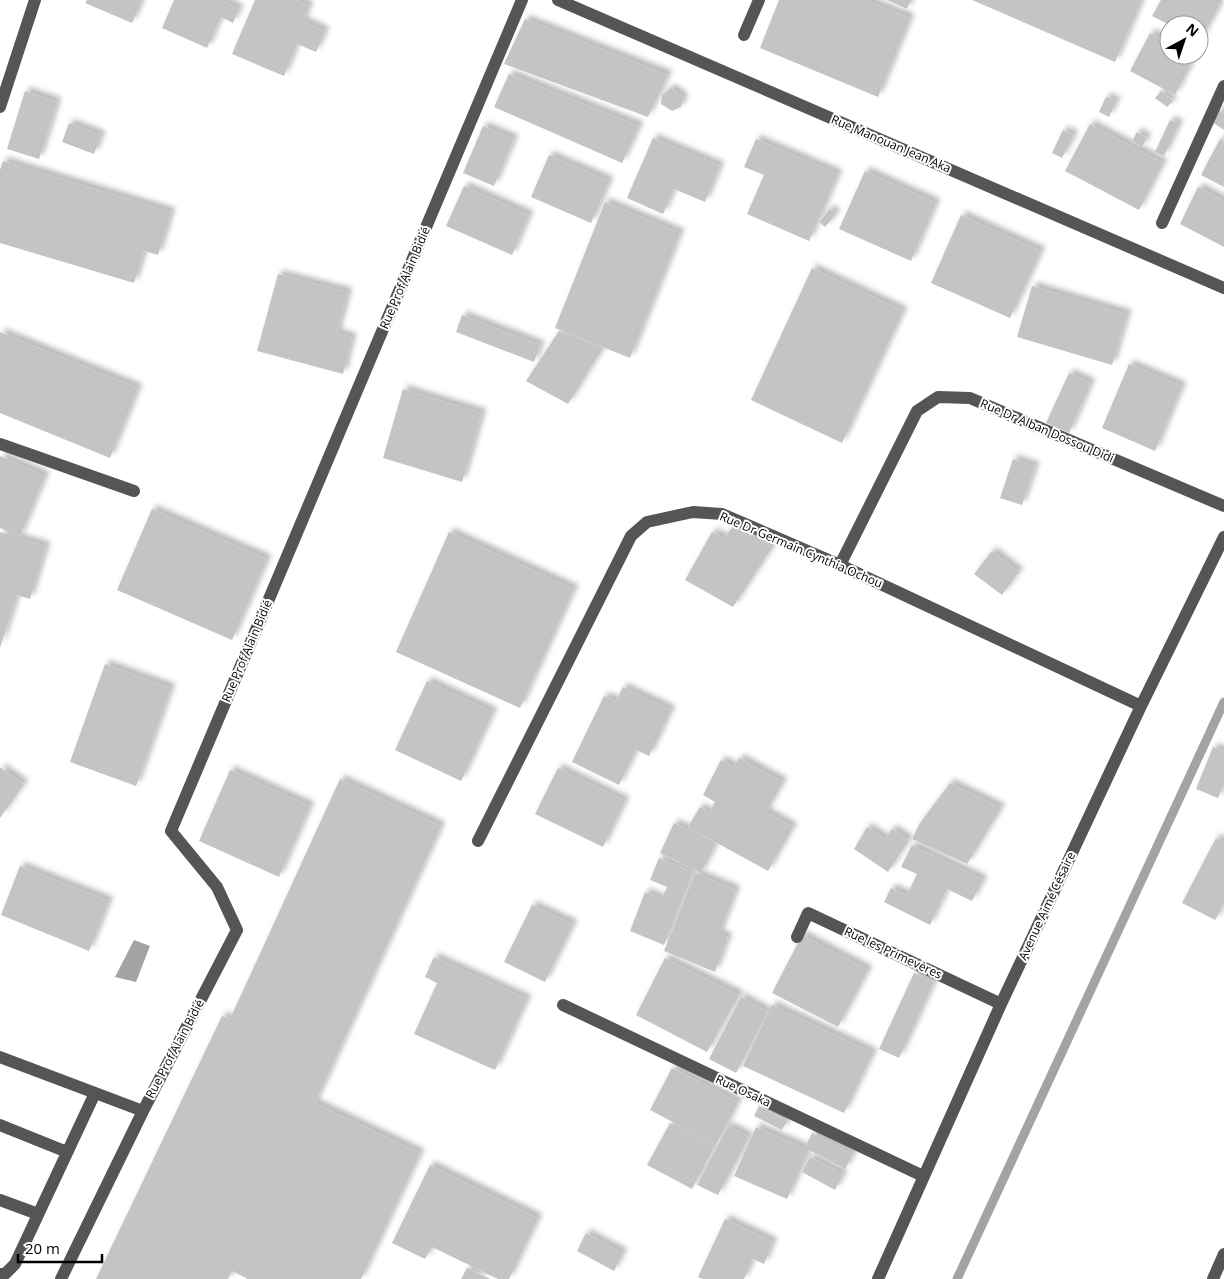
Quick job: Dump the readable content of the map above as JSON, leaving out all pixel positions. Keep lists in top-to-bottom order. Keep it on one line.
{"streets":{"street":["Rue Manouan Jean Aka","Rue Prof Alain Bidié","Rue Dr Alban Dossou Didi","Rue Dr Germain Cynthia Ochou","Avenue Aimé Césaire","Rue les Primevères","Rue Osaka"]},"crossings":[["Rue Dr Alban Dossou Didi","Rue Dr Germain Cynthia Ochou"],["Rue Dr Germain Cynthia Ochou","Avenue Aimé Césaire"],["Avenue Aimé Césaire","Rue les Primevères"],["Avenue Aimé Césaire","Rue Osaka"]],"scale_bar":"20 m","north":"top right"}
